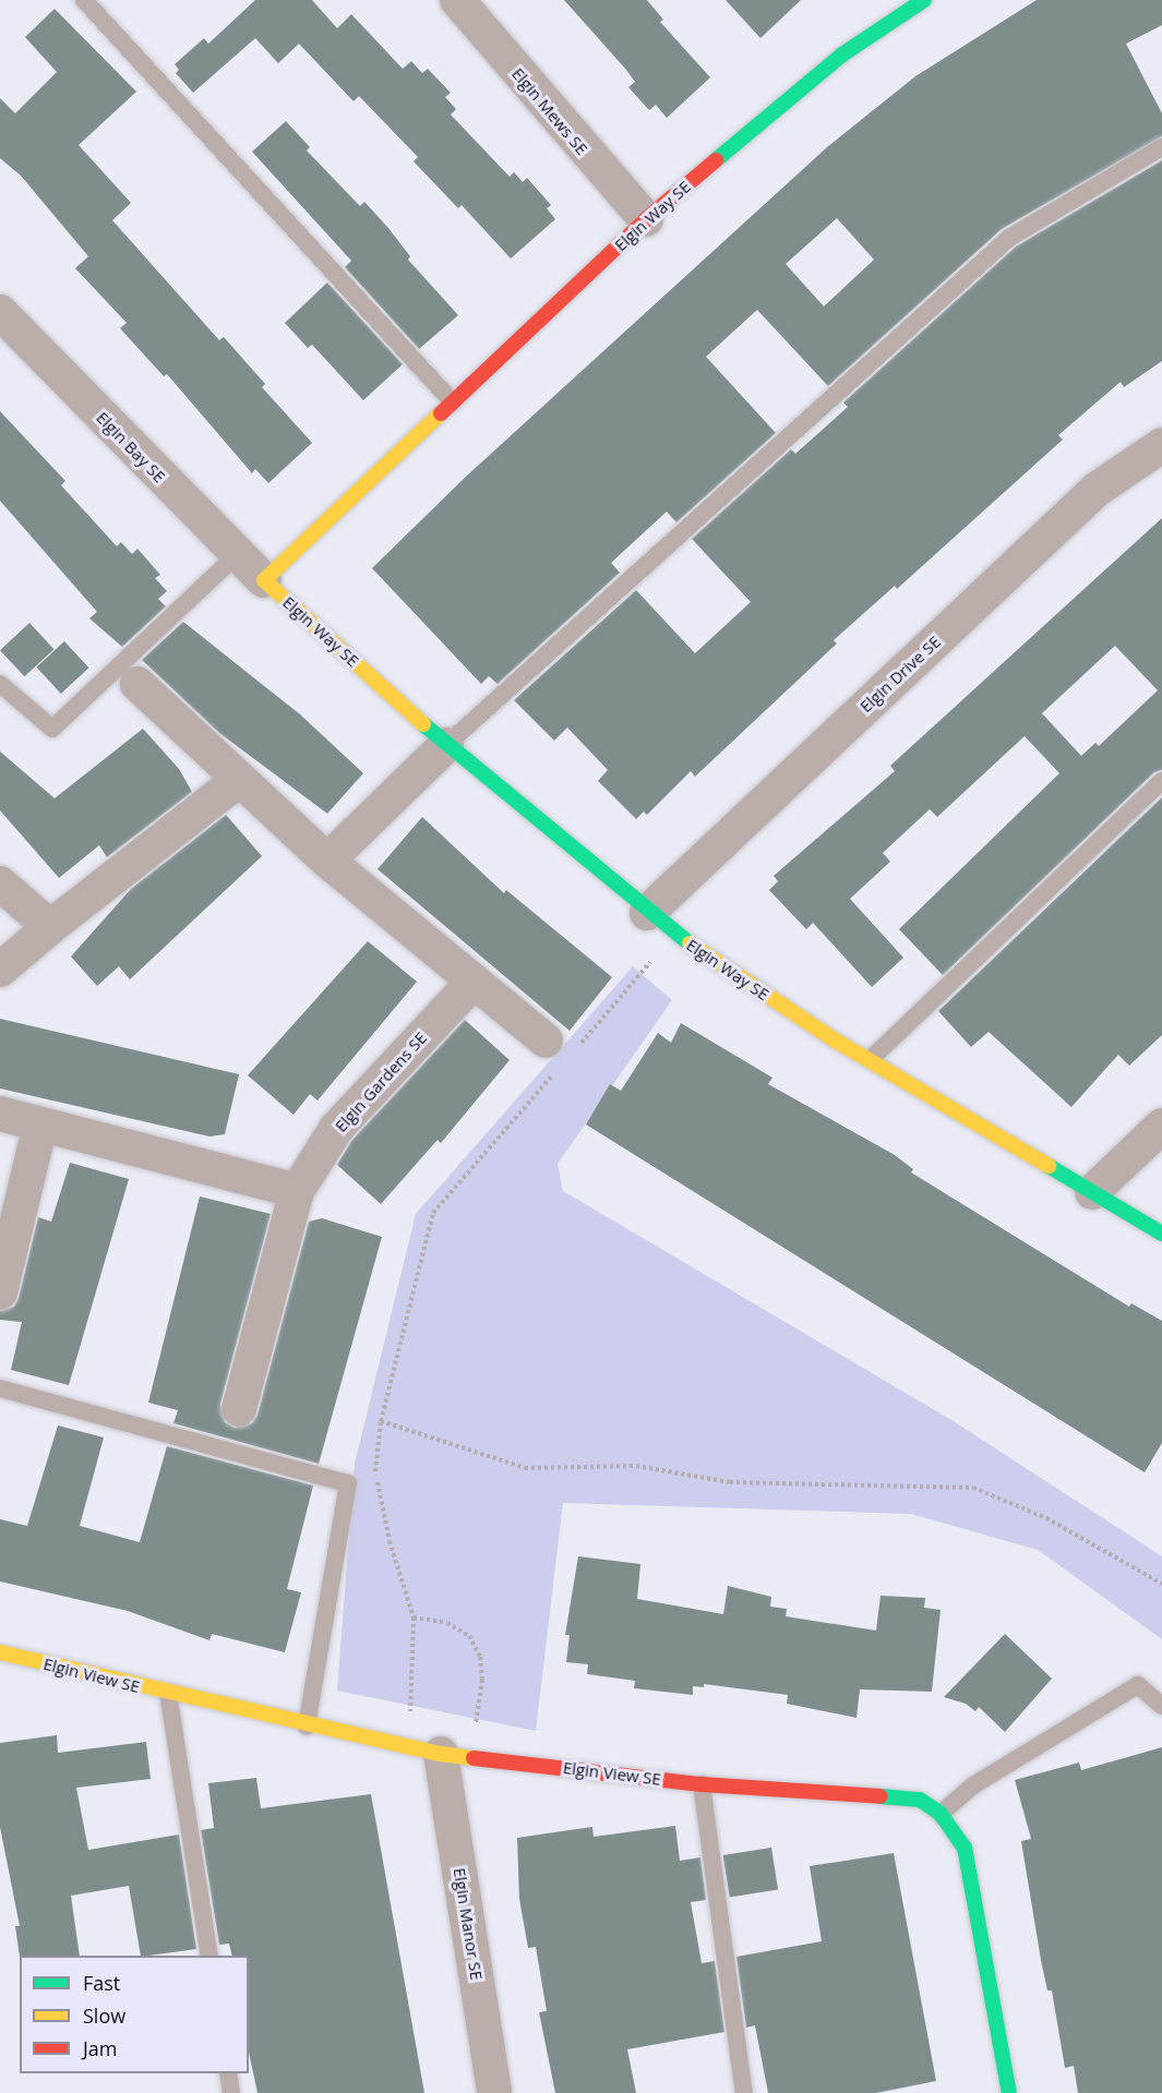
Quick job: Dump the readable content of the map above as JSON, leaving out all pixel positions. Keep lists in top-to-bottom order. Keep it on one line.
{"streets":{"street":["Elgin Mews SE","Elgin Way SE","Elgin Bay SE","Elgin Drive SE","Elgin Gardens SE","Elgin View SE","Elgin Manor SE"]},"crossings":[["Elgin Mews SE","Elgin Way SE"],["Elgin Way SE","Elgin Bay SE"],["Elgin Way SE","Elgin Drive SE"],["Elgin View SE","Elgin Manor SE"]],"legend":["Fast","Slow","Jam"]}
